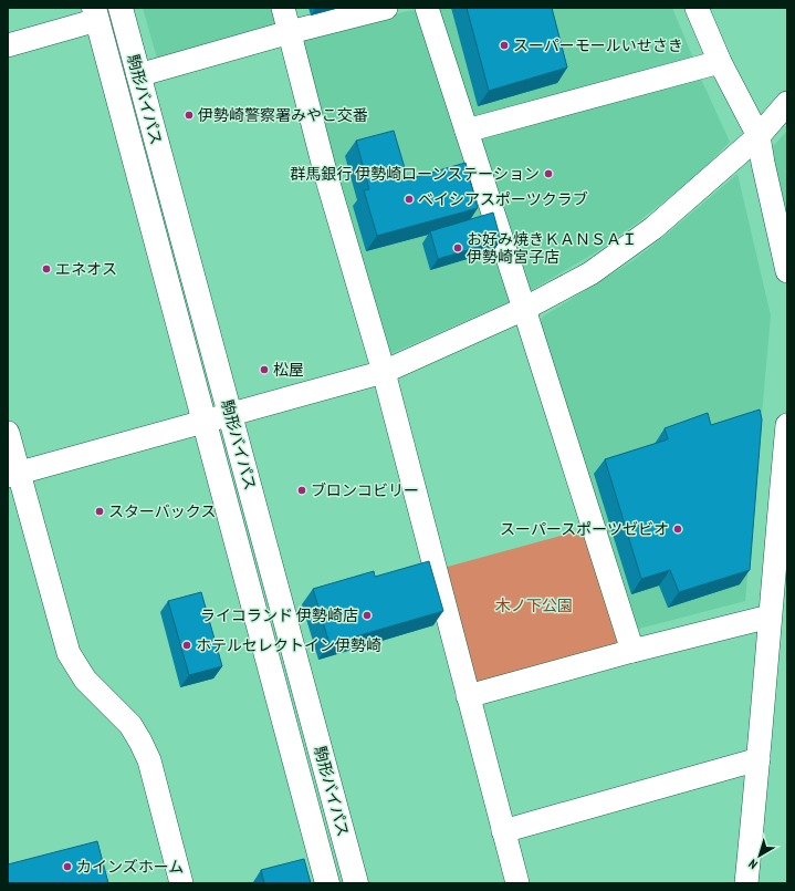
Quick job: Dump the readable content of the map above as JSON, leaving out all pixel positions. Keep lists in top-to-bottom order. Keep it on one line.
{"streets":{"main road":["駒形バイパス"]},"parks":["木ノ下公園"],"places":["スーパーモールいせさき","伊勢崎警察署みやこ交番","群馬銀行 伊勢崎ローンステーション","ベイシアスポーツクラブ","お好み焼きＫＡＮＳＡＩ 伊勢崎宮子店","エネオス","松屋","ブロンコビリー","スターバックス","スーパースポーツゼビオ","ライコランド 伊勢崎店","ホテルセレクトイン伊勢崎","カインズホーム"],"north":"bottom left"}
